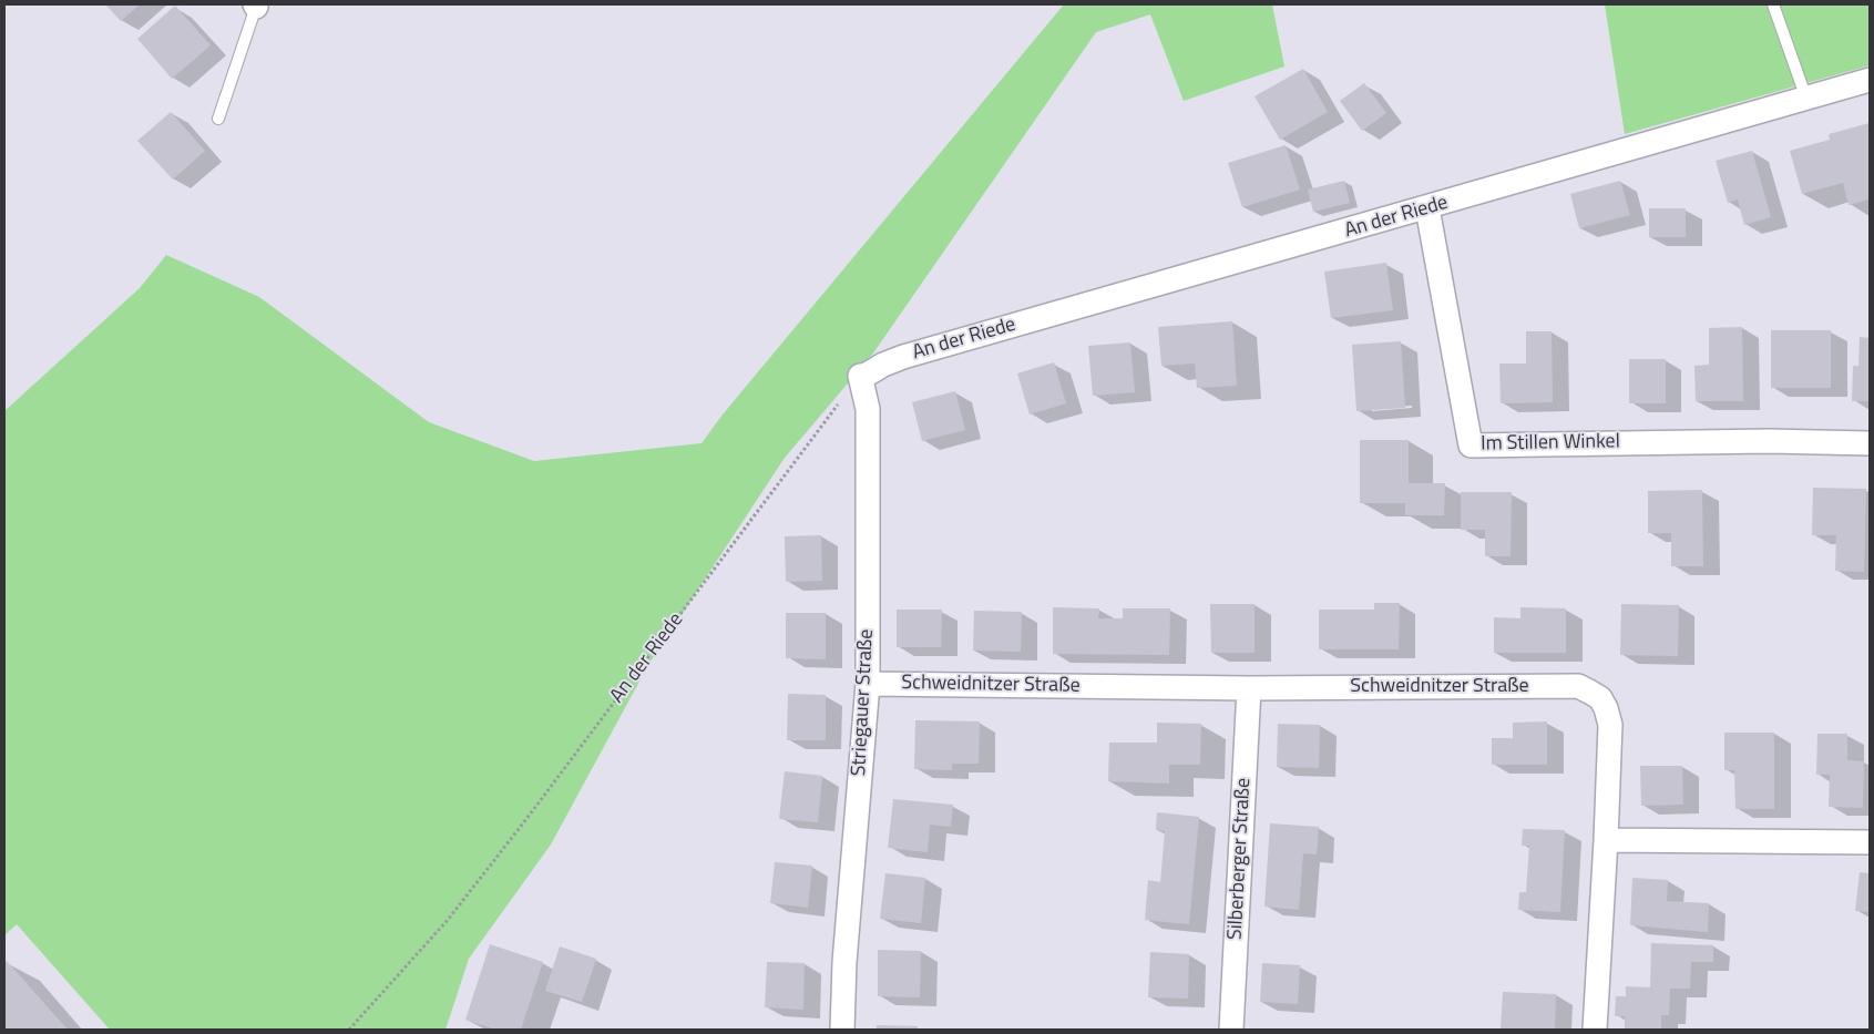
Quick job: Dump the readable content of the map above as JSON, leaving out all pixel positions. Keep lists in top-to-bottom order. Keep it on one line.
{"streets":{"street":["An der Riede","Im Stillen Winkel","Schweidnitzer Straße","Striegauer Straße","Silberberger Straße"]},"crossings":[["An der Riede","Im Stillen Winkel"],["An der Riede","Striegauer Straße"],["Schweidnitzer Straße","Striegauer Straße"],["Schweidnitzer Straße","Silberberger Straße"]]}
